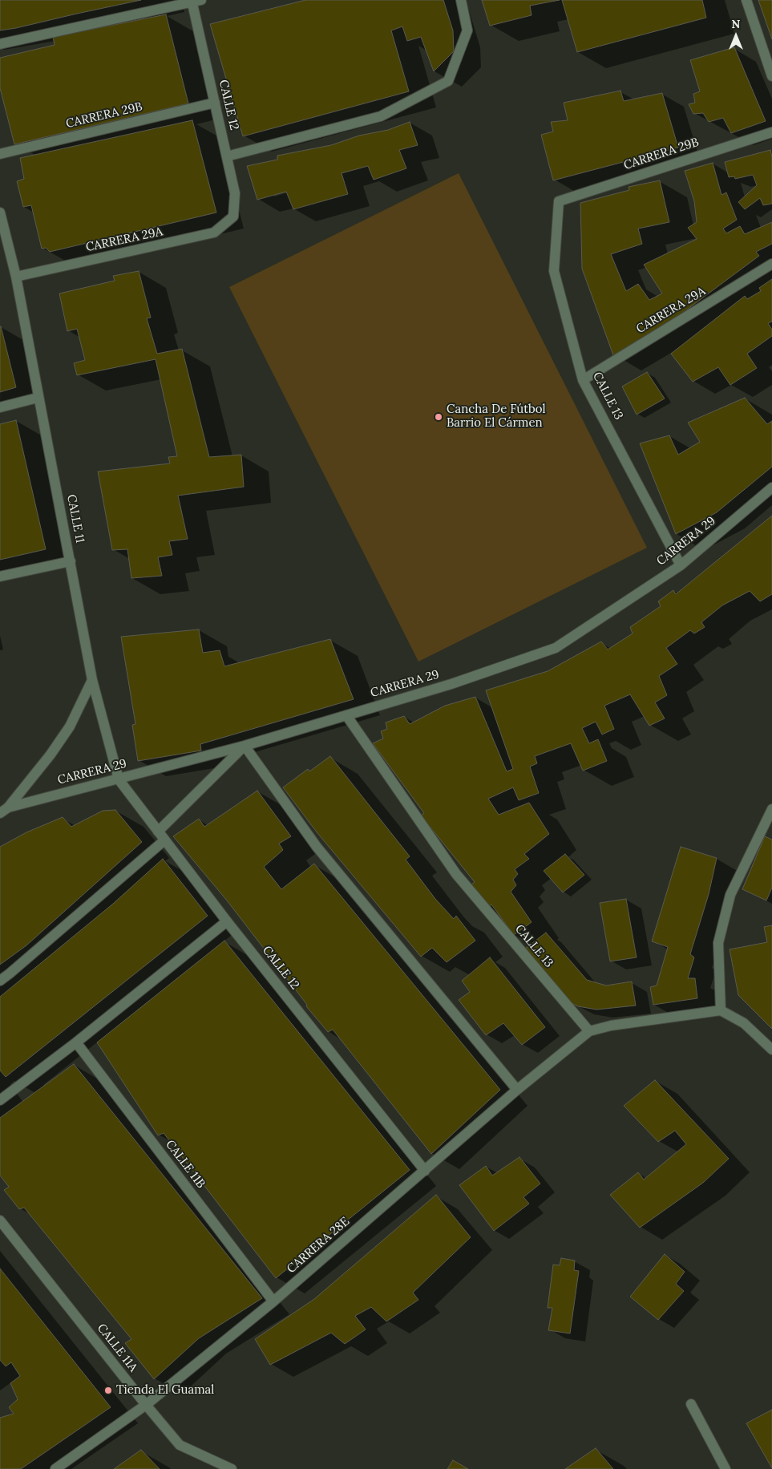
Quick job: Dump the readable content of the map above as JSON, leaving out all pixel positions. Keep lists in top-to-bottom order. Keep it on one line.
{"streets":{"street":["CALLE 12","CARRERA 29B","CARRERA 29A","CALLE 13","CALLE 11","CARRERA 29","CALLE 11B","CARRERA 28E","CALLE 11A"]},"crossings":[["CALLE 12","CARRERA 29B"],["CALLE 12","CARRERA 29A"],["CALLE 12","CALLE 11"],["CALLE 12","CARRERA 29"],["CALLE 12","CARRERA 28E"],["CARRERA 29B","CALLE 13"],["CARRERA 29A","CALLE 13"],["CARRERA 29A","CALLE 11"],["CALLE 13","CARRERA 29"],["CALLE 13","CARRERA 28E"],["CALLE 11","CARRERA 29"],["CALLE 11B","CARRERA 28E"],["CARRERA 28E","CALLE 11A"]],"places":["Cancha De Fútbol Barrio El Cármen","Tienda El Guamal"],"north":"top"}
